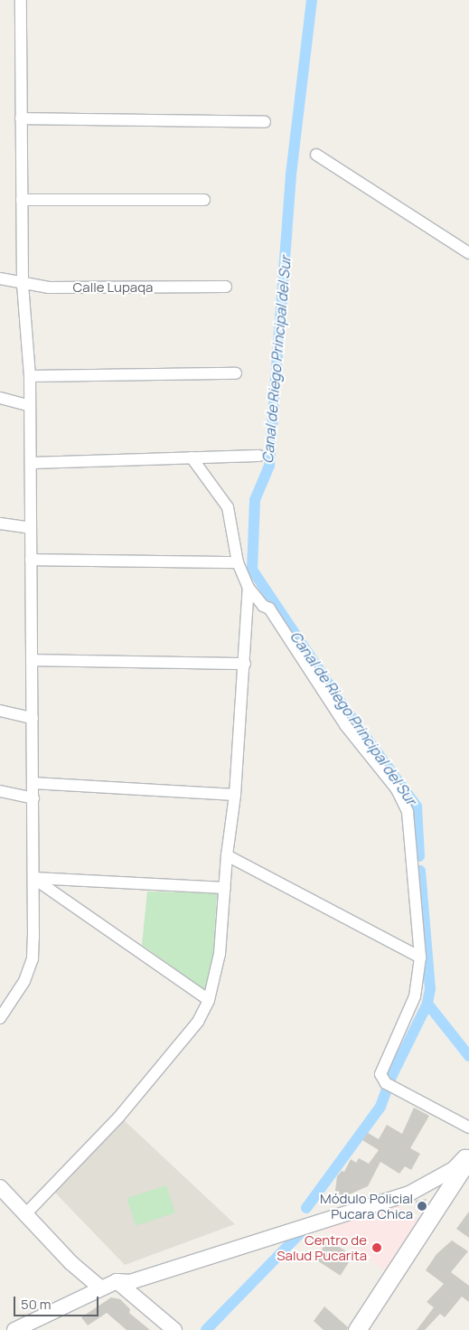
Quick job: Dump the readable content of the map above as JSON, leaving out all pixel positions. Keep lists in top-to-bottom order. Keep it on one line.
{"streets":{"street":["Calle Lupaqa"]},"water":["Canal de Riego Principal del Sur"],"places":["Módulo Policial Pucara Chica","Centro de Salud Pucarita"],"scale_bar":"50 m"}
